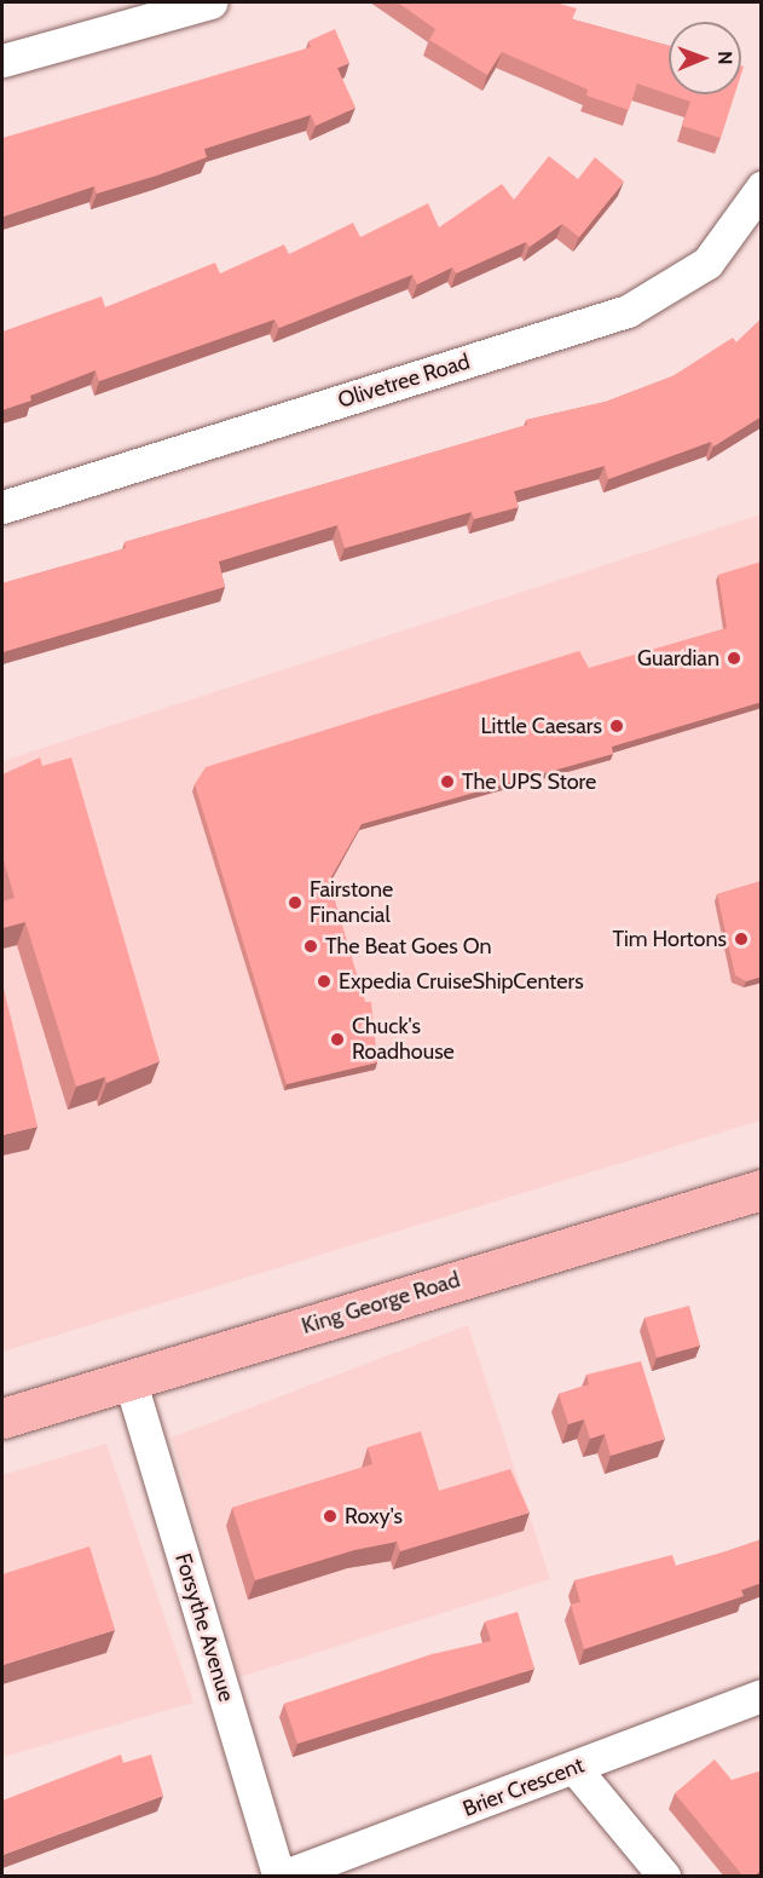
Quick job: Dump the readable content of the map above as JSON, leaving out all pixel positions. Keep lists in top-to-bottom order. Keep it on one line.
{"streets":{"main road":["King George Road"],"street":["Olivetree Road","Forsythe Avenue","Brier Crescent"]},"crossings":[["King George Road","Forsythe Avenue"]],"places":["Guardian","Little Caesars","The UPS Store","Fairstone Financial","Tim Hortons","The Beat Goes On","Expedia CruiseShipCenters","Chuck's Roadhouse","Roxy's"],"north":"right"}
